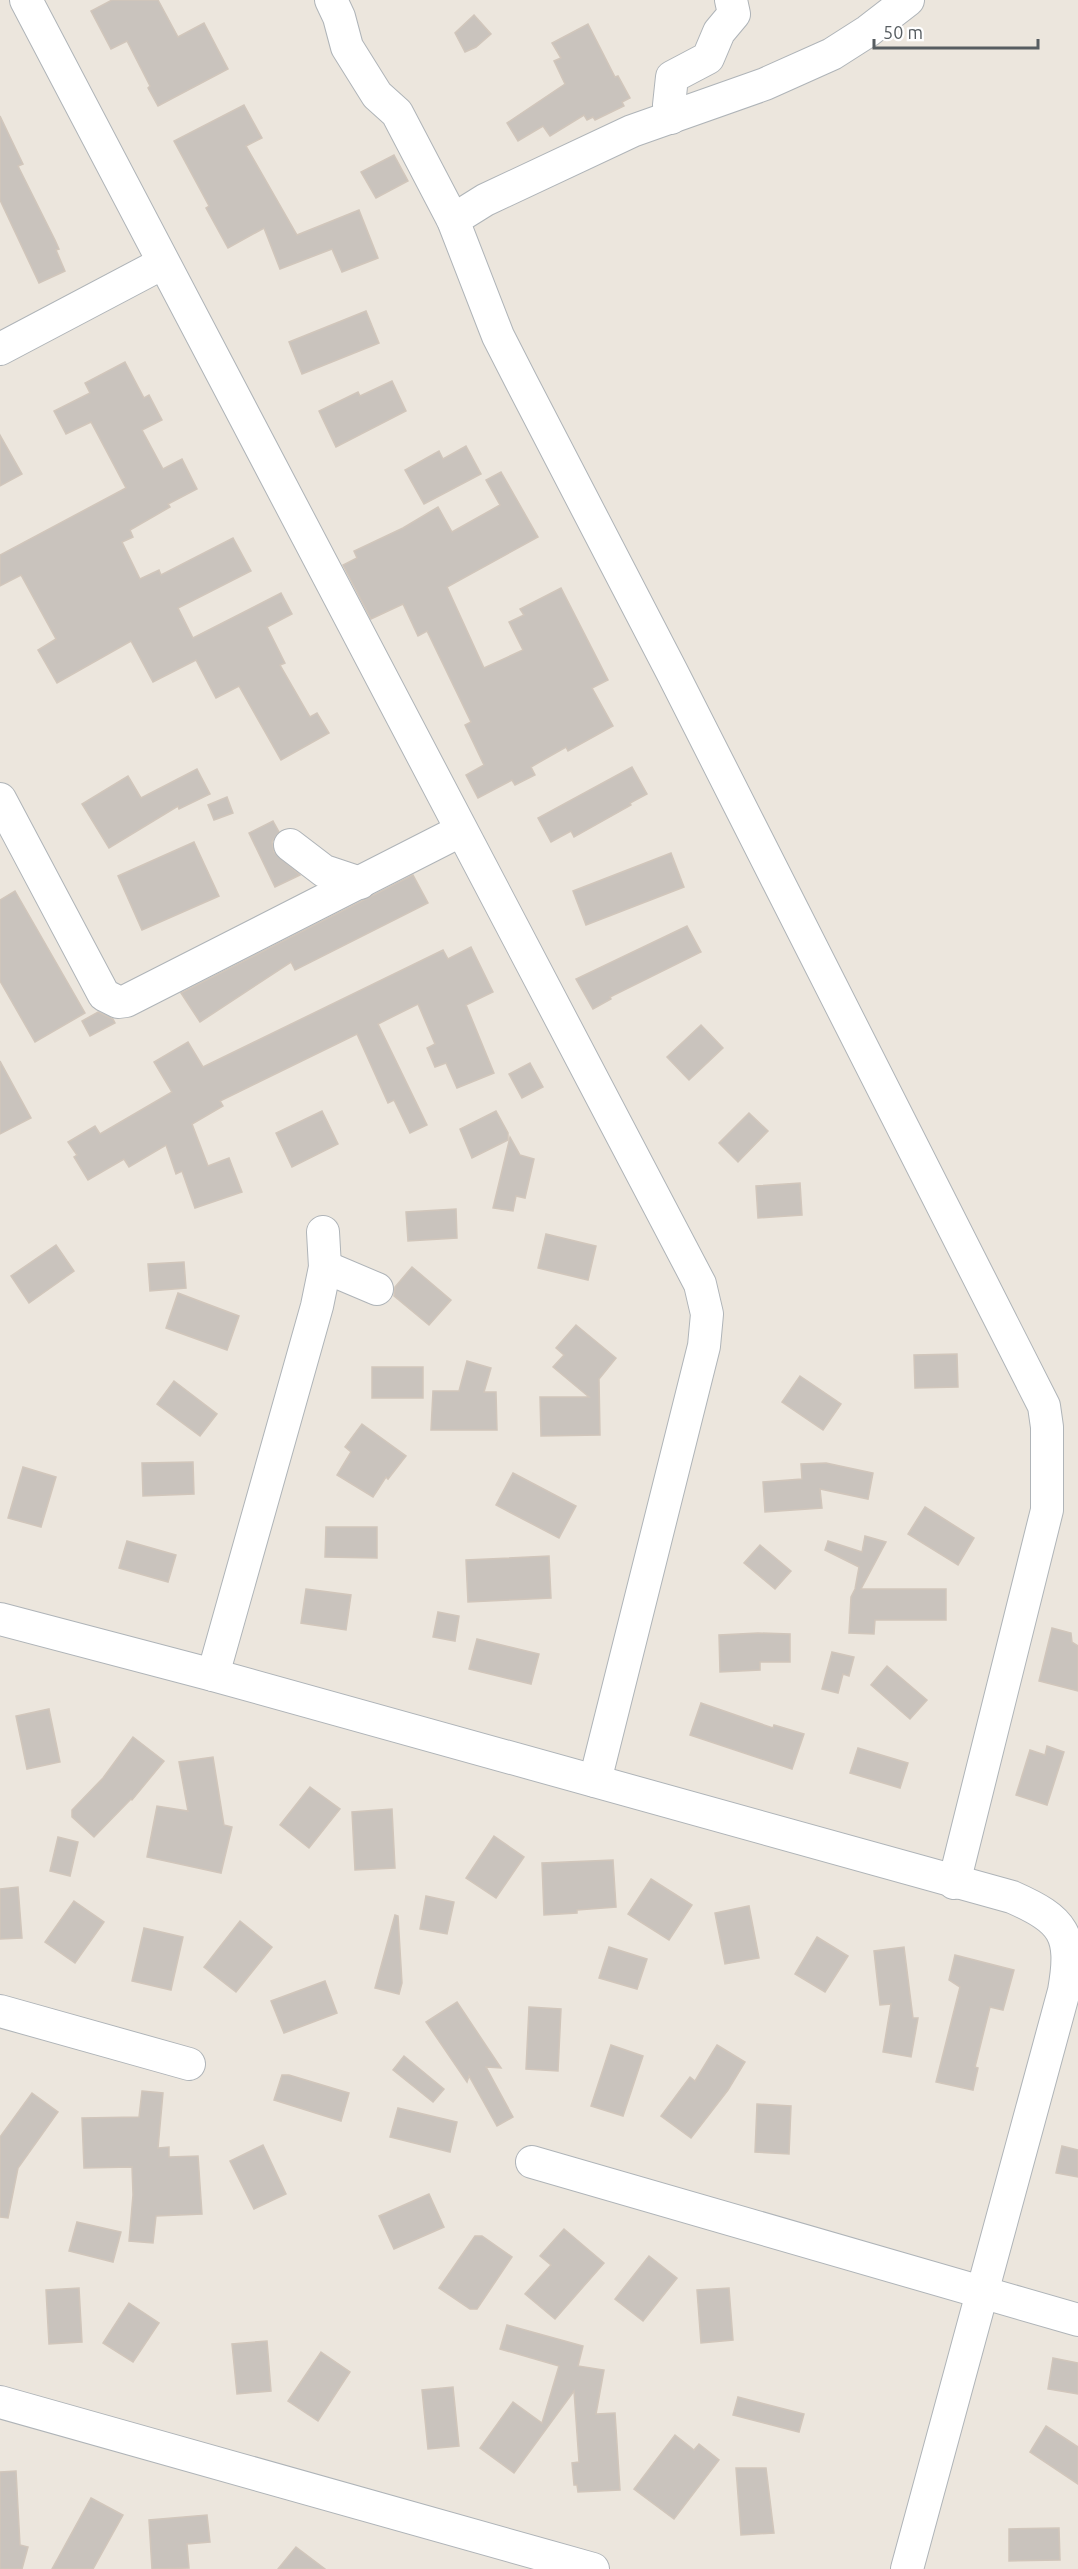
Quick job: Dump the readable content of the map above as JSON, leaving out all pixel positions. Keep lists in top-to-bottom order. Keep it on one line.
{"scale_bar":"50 m"}
